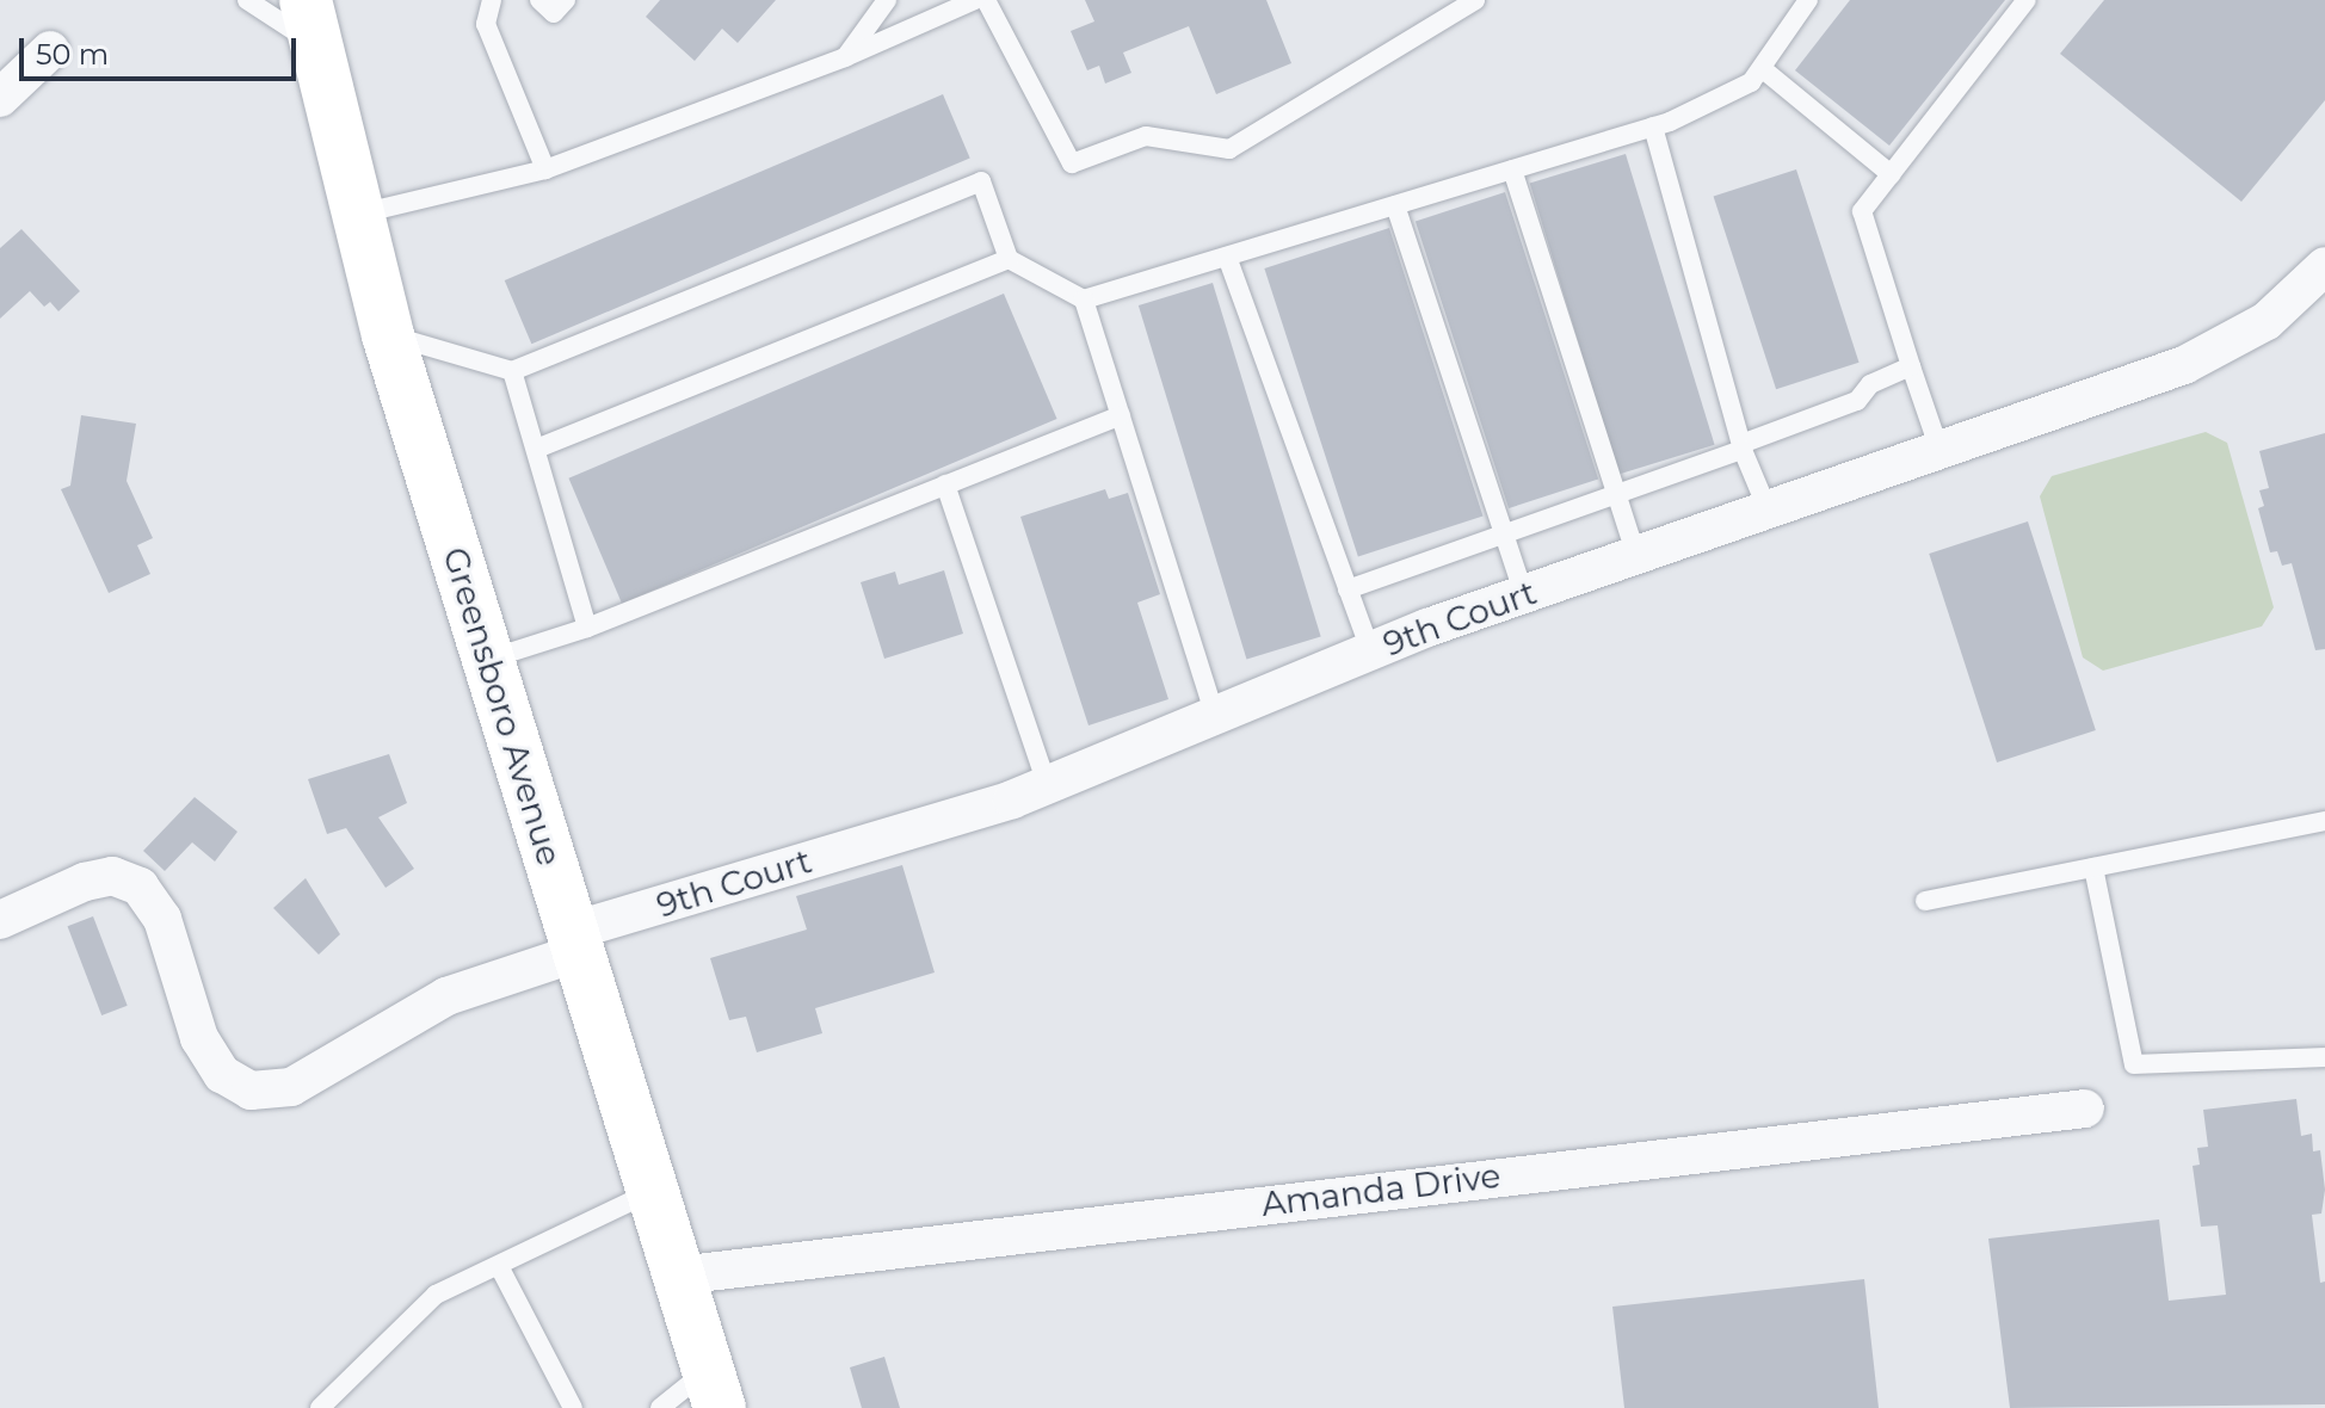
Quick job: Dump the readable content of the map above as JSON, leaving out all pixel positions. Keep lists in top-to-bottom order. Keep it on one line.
{"streets":{"main road":["Greensboro Avenue"],"street":["9th Court","Amanda Drive"]},"crossings":[["9th Court","Greensboro Avenue"],["Greensboro Avenue","Amanda Drive"]],"scale_bar":"50 m"}
